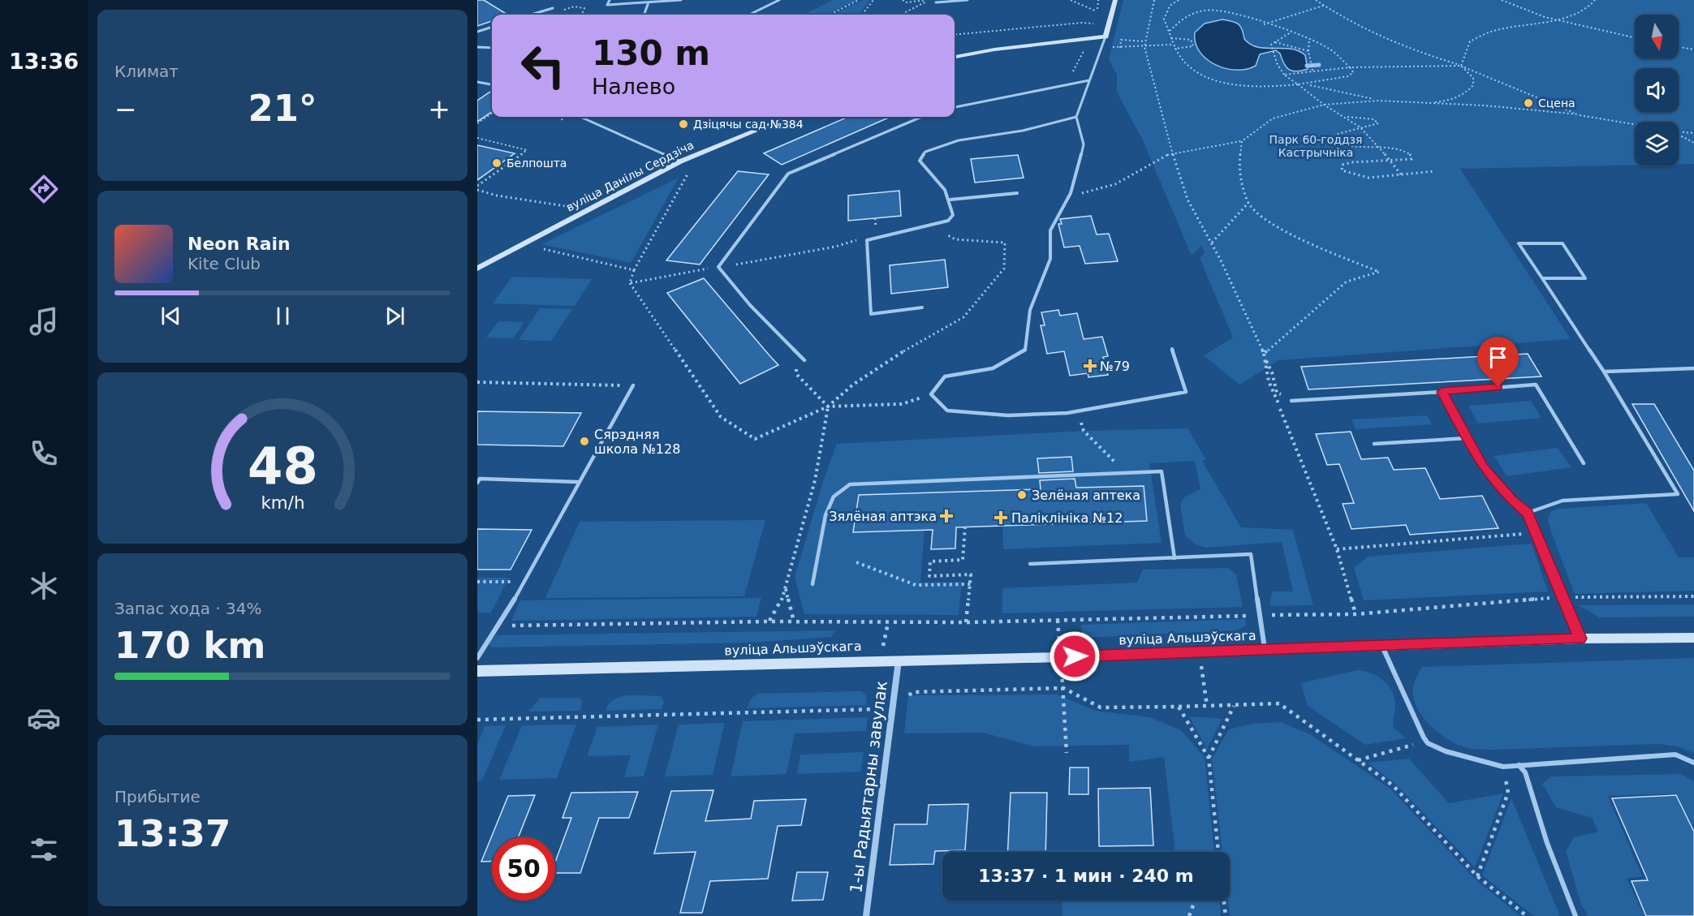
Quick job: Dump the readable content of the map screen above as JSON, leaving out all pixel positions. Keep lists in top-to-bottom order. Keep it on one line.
{"streets":{"main road":["вуліца Данілы Сердзіча","вуліца Альшэўскага"],"street":["1-ы Радыятарны завулак"]},"crossings":[["вуліца Альшэўскага","1-ы Радыятарны завулак"]],"parks":["Парк 60-годдзя Кастрычніка"],"places":{"other":["Сцена","Дзіцячы сад №384","Белпошта","Сярэдняя школа №128","Зелёная аптека"],"health":["№79","Зялёная аптэка","Паліклініка №12"]},"north":"bottom","page":{"tabs":"13:36","tile":["Климат",["Запас хода · 34%","170 km"],["Прибытие","13:37"]],"turn":["130 m","Налево"],"heat":["−","21°","+"],"song":["Neon Rain","Kite Club"],"limit":"50","trip":"13:37 · 1 мин · 240 m","gauge":["48","km/h"]}}
